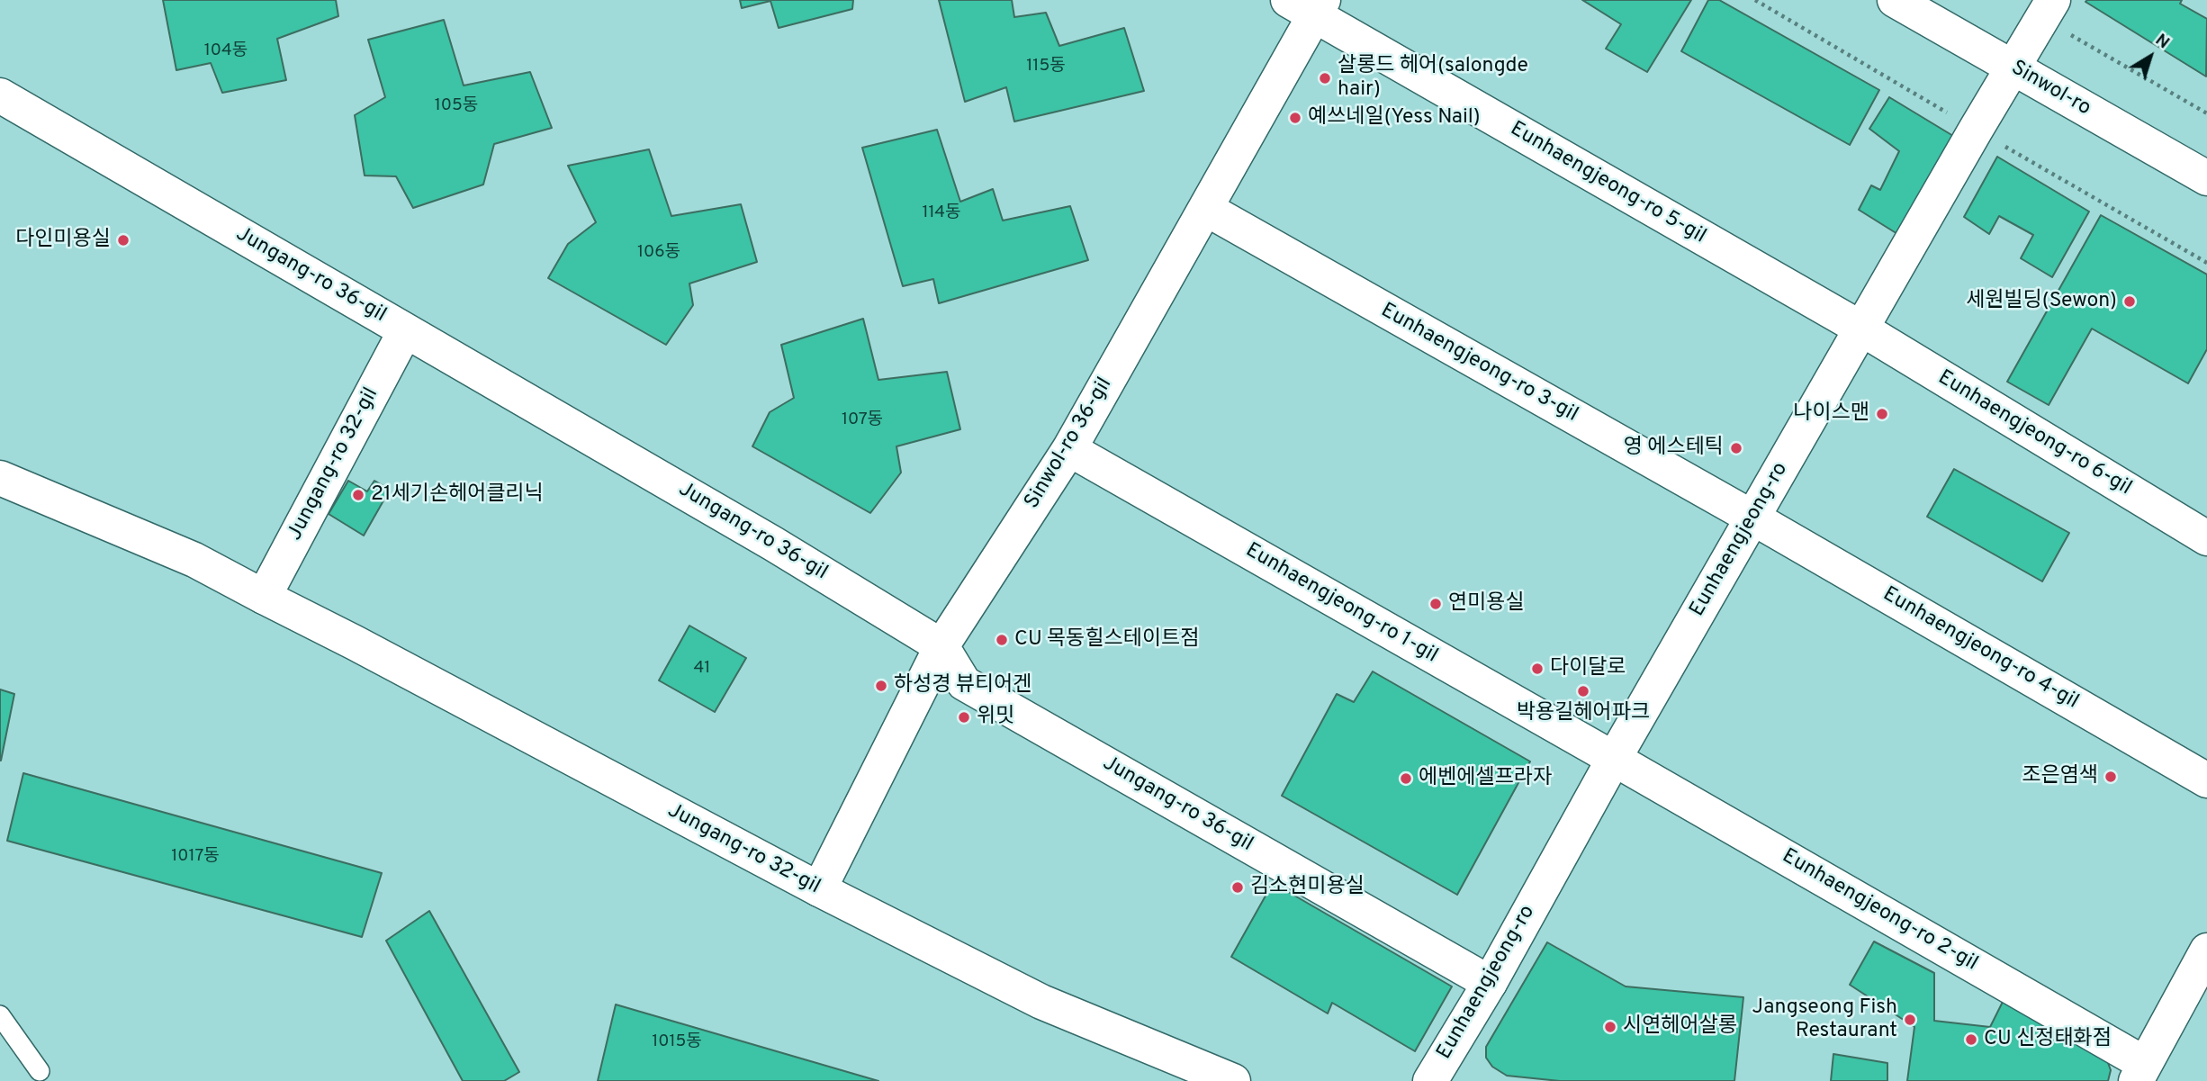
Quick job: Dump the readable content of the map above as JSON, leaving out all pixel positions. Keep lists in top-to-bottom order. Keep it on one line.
{"streets":{"street":["Sinwol-ro","Eunhaengjeong-ro 5-gil","Jungang-ro 36-gil","Eunhaengjeong-ro 3-gil","Eunhaengjeong-ro 6-gil","Sinwol-ro 36-gil","Jungang-ro 32-gil","Eunhaengjeong-ro","Eunhaengjeong-ro 1-gil","Eunhaengjeong-ro 4-gil","Eunhaengjeong-ro 2-gil"]},"crossings":[["Sinwol-ro","Eunhaengjeong-ro"],["Eunhaengjeong-ro 5-gil","Eunhaengjeong-ro 6-gil"],["Eunhaengjeong-ro 5-gil","Sinwol-ro 36-gil"],["Eunhaengjeong-ro 5-gil","Eunhaengjeong-ro"],["Jungang-ro 36-gil","Sinwol-ro 36-gil"],["Jungang-ro 36-gil","Jungang-ro 32-gil"],["Jungang-ro 36-gil","Eunhaengjeong-ro"],["Eunhaengjeong-ro 3-gil","Sinwol-ro 36-gil"],["Eunhaengjeong-ro 3-gil","Eunhaengjeong-ro"],["Eunhaengjeong-ro 3-gil","Eunhaengjeong-ro 4-gil"],["Eunhaengjeong-ro 6-gil","Eunhaengjeong-ro"],["Sinwol-ro 36-gil","Jungang-ro 32-gil"],["Sinwol-ro 36-gil","Eunhaengjeong-ro 1-gil"],["Eunhaengjeong-ro","Eunhaengjeong-ro 1-gil"],["Eunhaengjeong-ro","Eunhaengjeong-ro 4-gil"],["Eunhaengjeong-ro","Eunhaengjeong-ro 2-gil"],["Eunhaengjeong-ro 1-gil","Eunhaengjeong-ro 2-gil"]],"places":["살롱드 헤어(salongde hair)","예쓰네일(Yess Nail)","다인미용실","세원빌딩(Sewon)","나이스맨","영 에스테틱","21세기손헤어클리닉","연미용실","CU 목동힐스테이트점","다이달로","하성경 뷰티어겐","박용길헤어파크","위밋","조은염색","에벤에셀프라자","김소현미용실","Jangseong Fish Restaurant","시연헤어살롱","CU 신정태화점"],"house_numbers":["104동","115동","105동","114동","106동","107동","41","1017동","1015동"],"north":"top right"}
